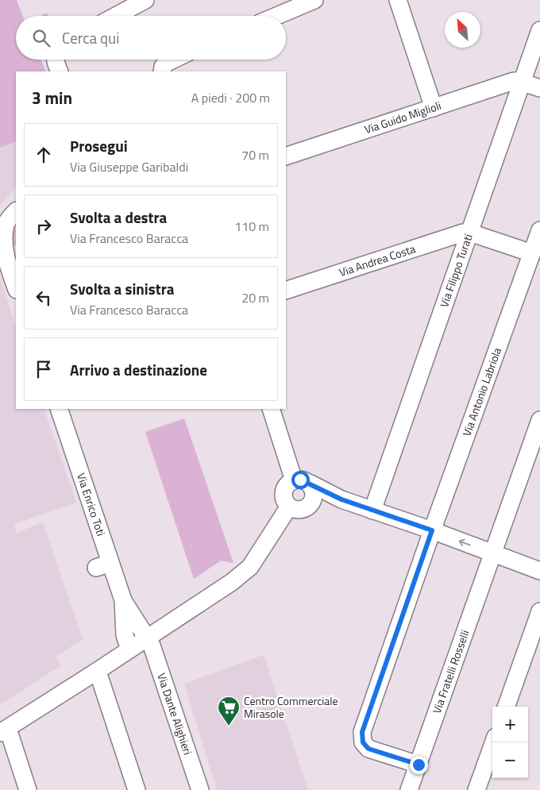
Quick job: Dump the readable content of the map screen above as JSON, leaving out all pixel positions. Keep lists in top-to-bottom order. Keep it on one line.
{"streets":{"street":["Via Guido Miglioli","Via Andrea Costa","Via Filippo Turati","Via Antonio Labriola","Via Enrico Toti","Via Fratelli Rosselli","Via Dante Alighieri"]},"crossings":[["Via Guido Miglioli","Via Filippo Turati"],["Via Andrea Costa","Via Filippo Turati"],["Via Antonio Labriola","Via Fratelli Rosselli"],["Via Enrico Toti","Via Dante Alighieri"]],"places":{"supermarket":["Centro Commerciale Mirasole"]},"north":"top left","page":{"search":"Cerca qui","heading":["3 min","A piedi · 200 m"],"list":[["Prosegui","Via Giuseppe Garibaldi","70 m"],["Svolta a destra","Via Francesco Baracca","110 m"],["Svolta a sinistra","Via Francesco Baracca","20 m"],"Arrivo a destinazione"],"map_buttons":["+","−"]}}
